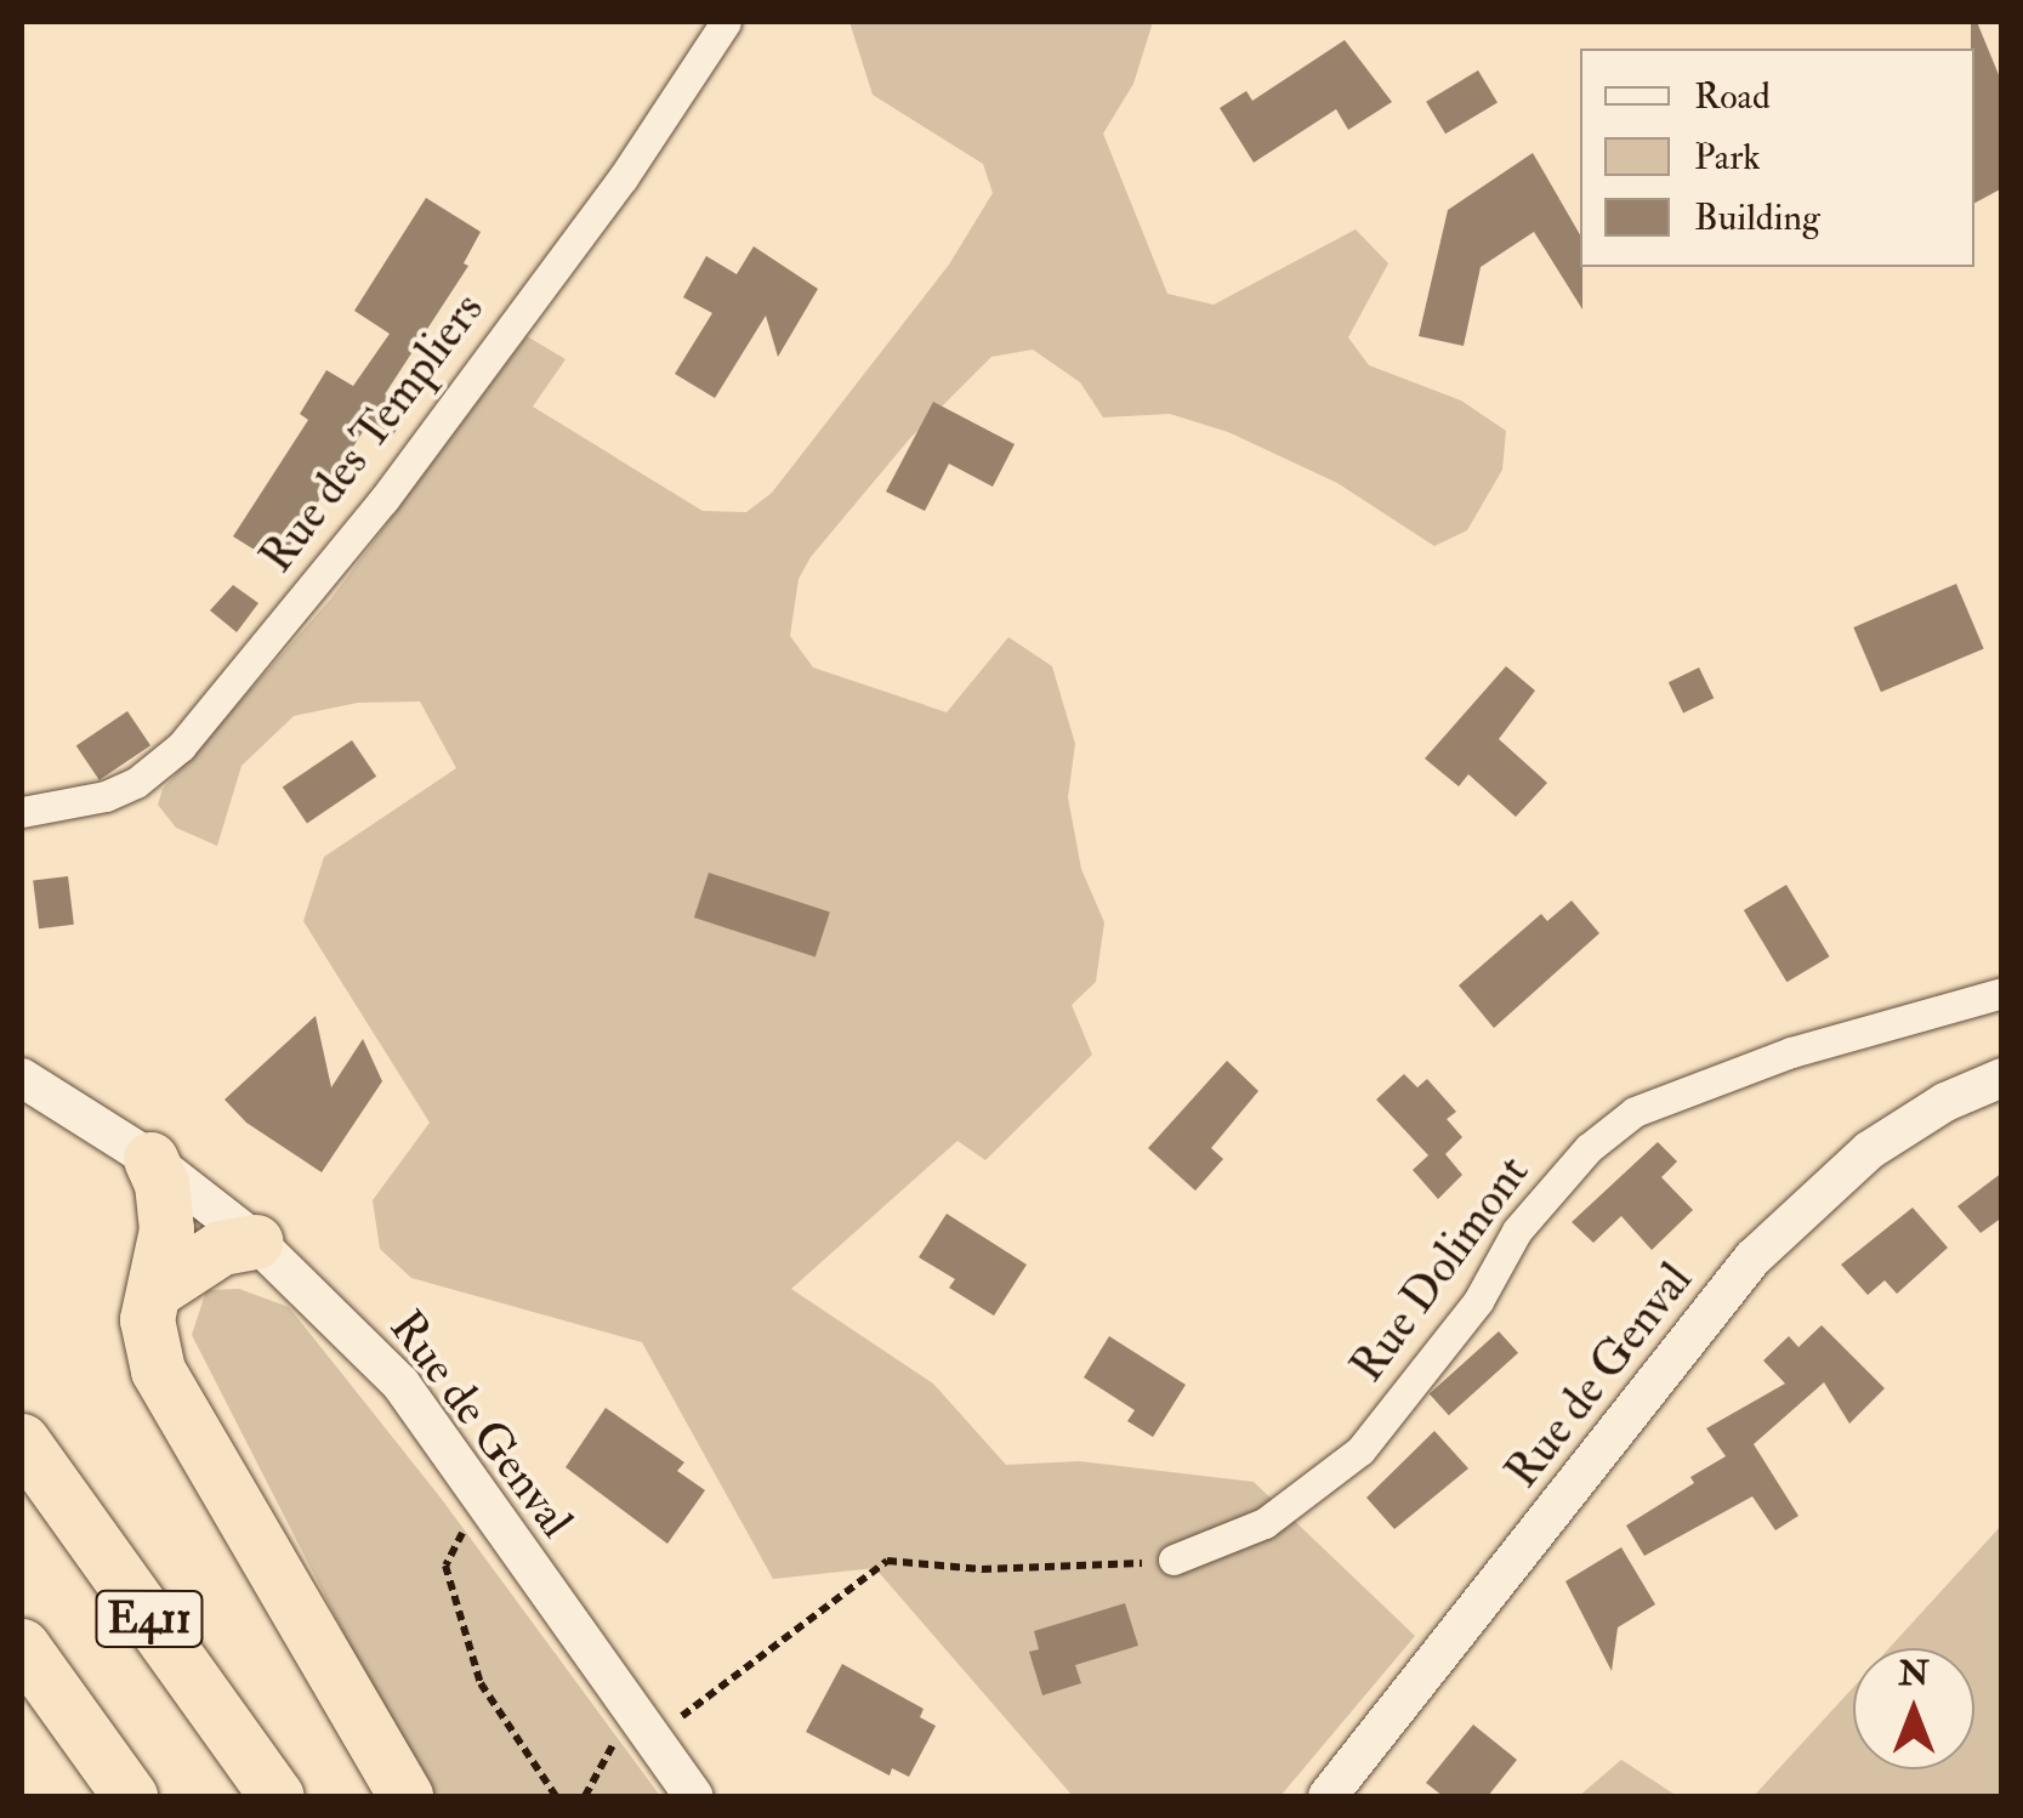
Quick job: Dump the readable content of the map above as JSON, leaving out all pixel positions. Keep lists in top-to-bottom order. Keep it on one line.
{"streets":{"highway":["E411"],"street":["Rue des Templiers","Rue Dolimont","Rue de Genval"]},"legend":["Road","Park","Building"],"north":"top"}
